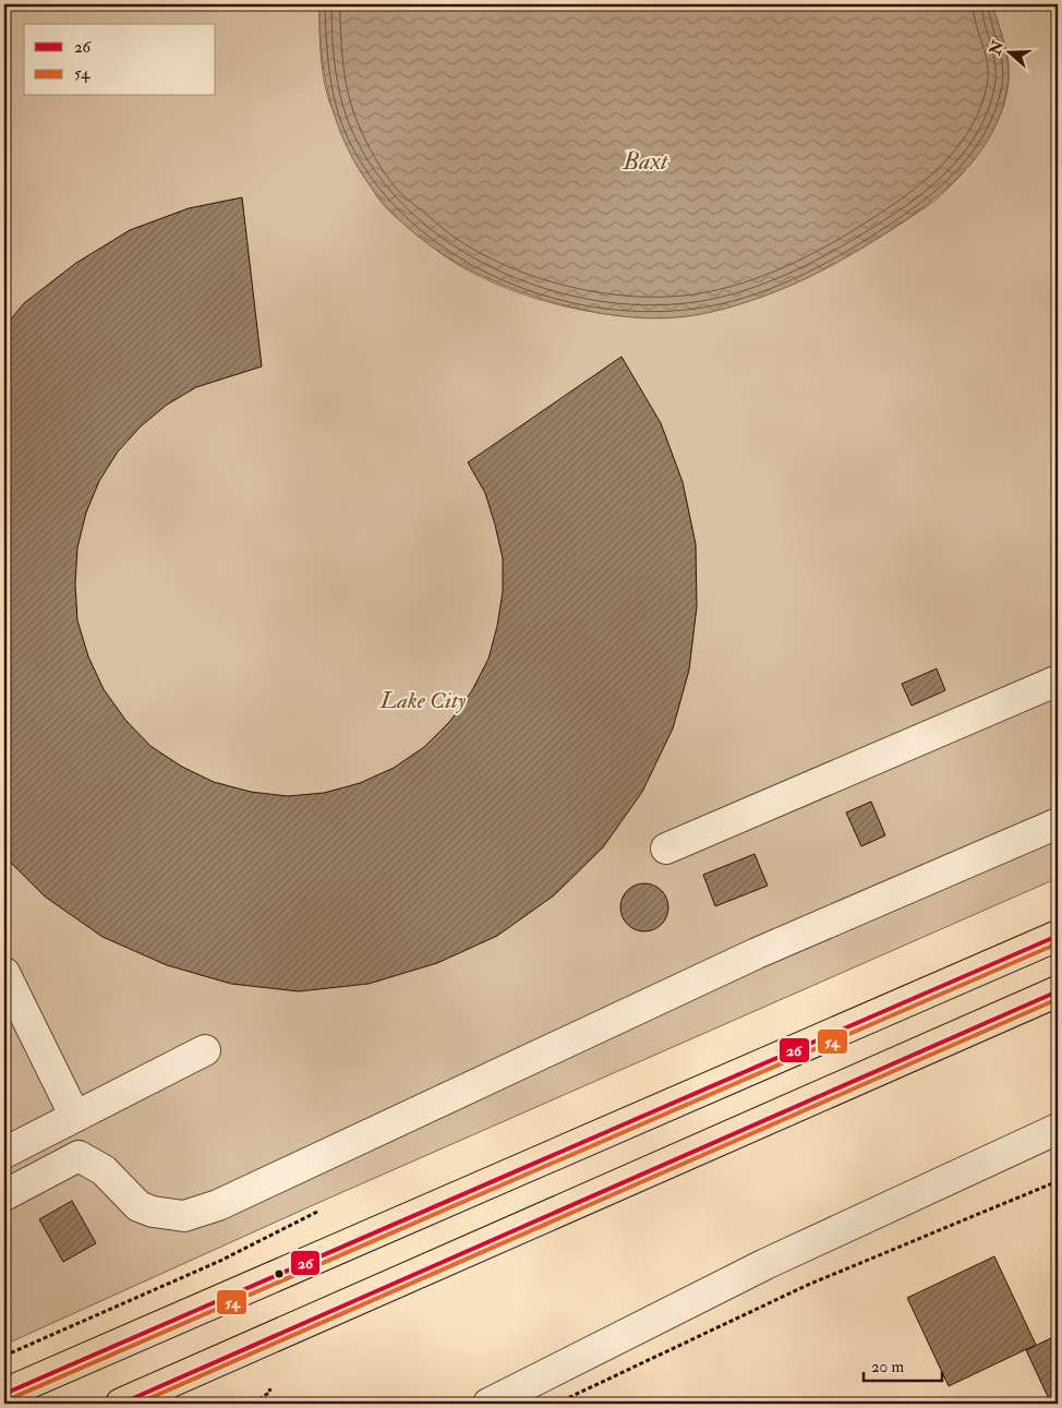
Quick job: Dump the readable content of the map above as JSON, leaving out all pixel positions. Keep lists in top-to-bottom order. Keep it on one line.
{"water":["Baхt"],"parks":["Lake City"],"lines":["transit line 26","transit line 54"],"legend":["26","54"],"scale_bar":"20 m","north":"left"}
